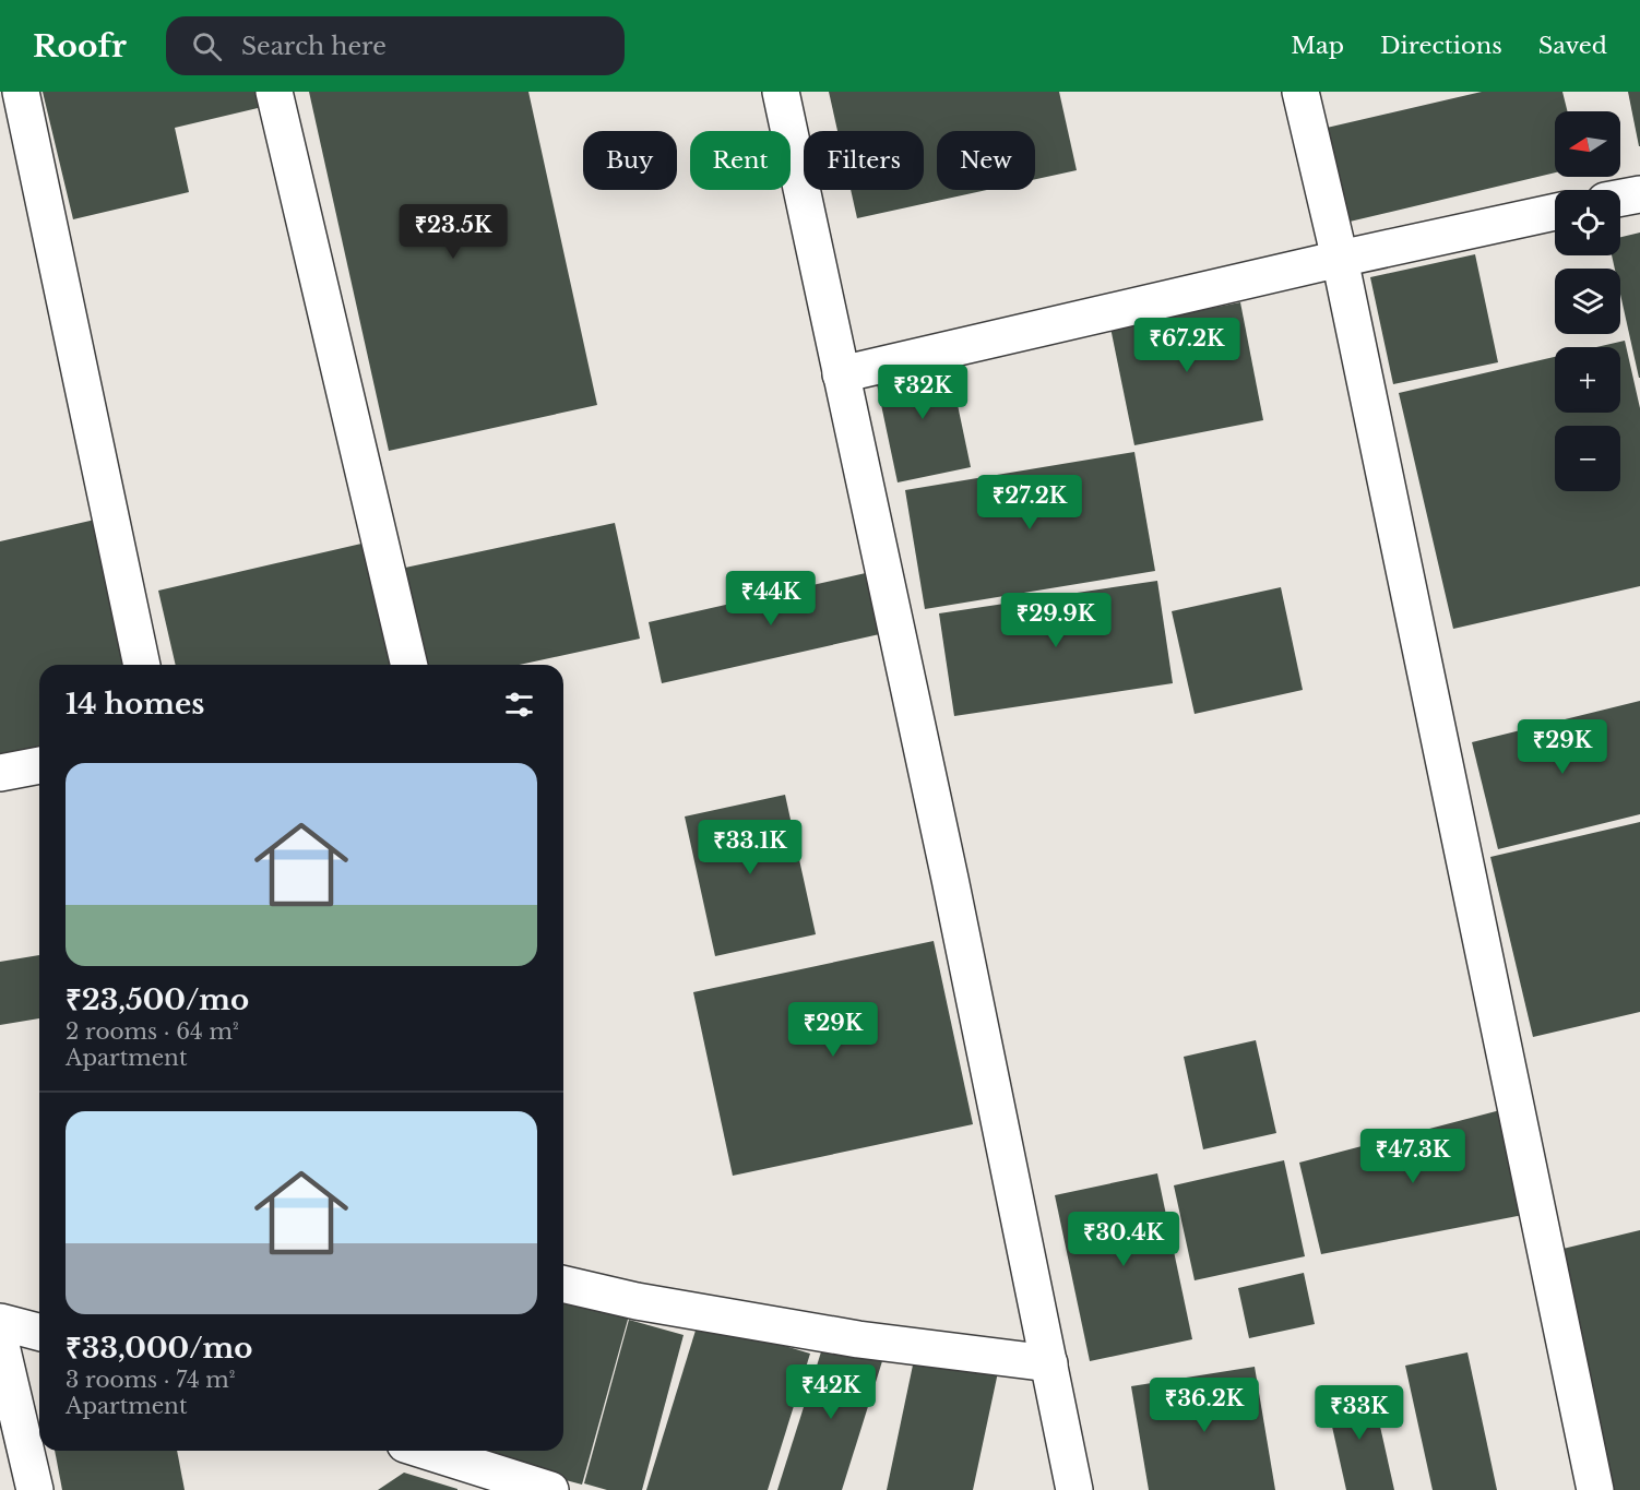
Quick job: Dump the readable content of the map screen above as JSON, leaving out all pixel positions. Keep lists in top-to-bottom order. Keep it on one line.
{"north":"left","page":{"header":"Roofr","search":"Search here","nav":["Map","Directions","Saved"],"map_buttons":["+","−"],"chip":["Buy","Rent","Filters","New"],"price":["₹23.5K","₹67.2K","₹32K","₹27.2K","₹44K","₹29.9K","₹29K","₹33.1K","₹29K","₹47.3K","₹30.4K","₹42K","₹36.2K","₹33K"],"heading":"14 homes","list":[{"name":"₹23,500/mo","note":"2 rooms · 64 m² · Apartment"},{"name":"₹33,000/mo","note":"3 rooms · 74 m² · Apartment"}]}}
